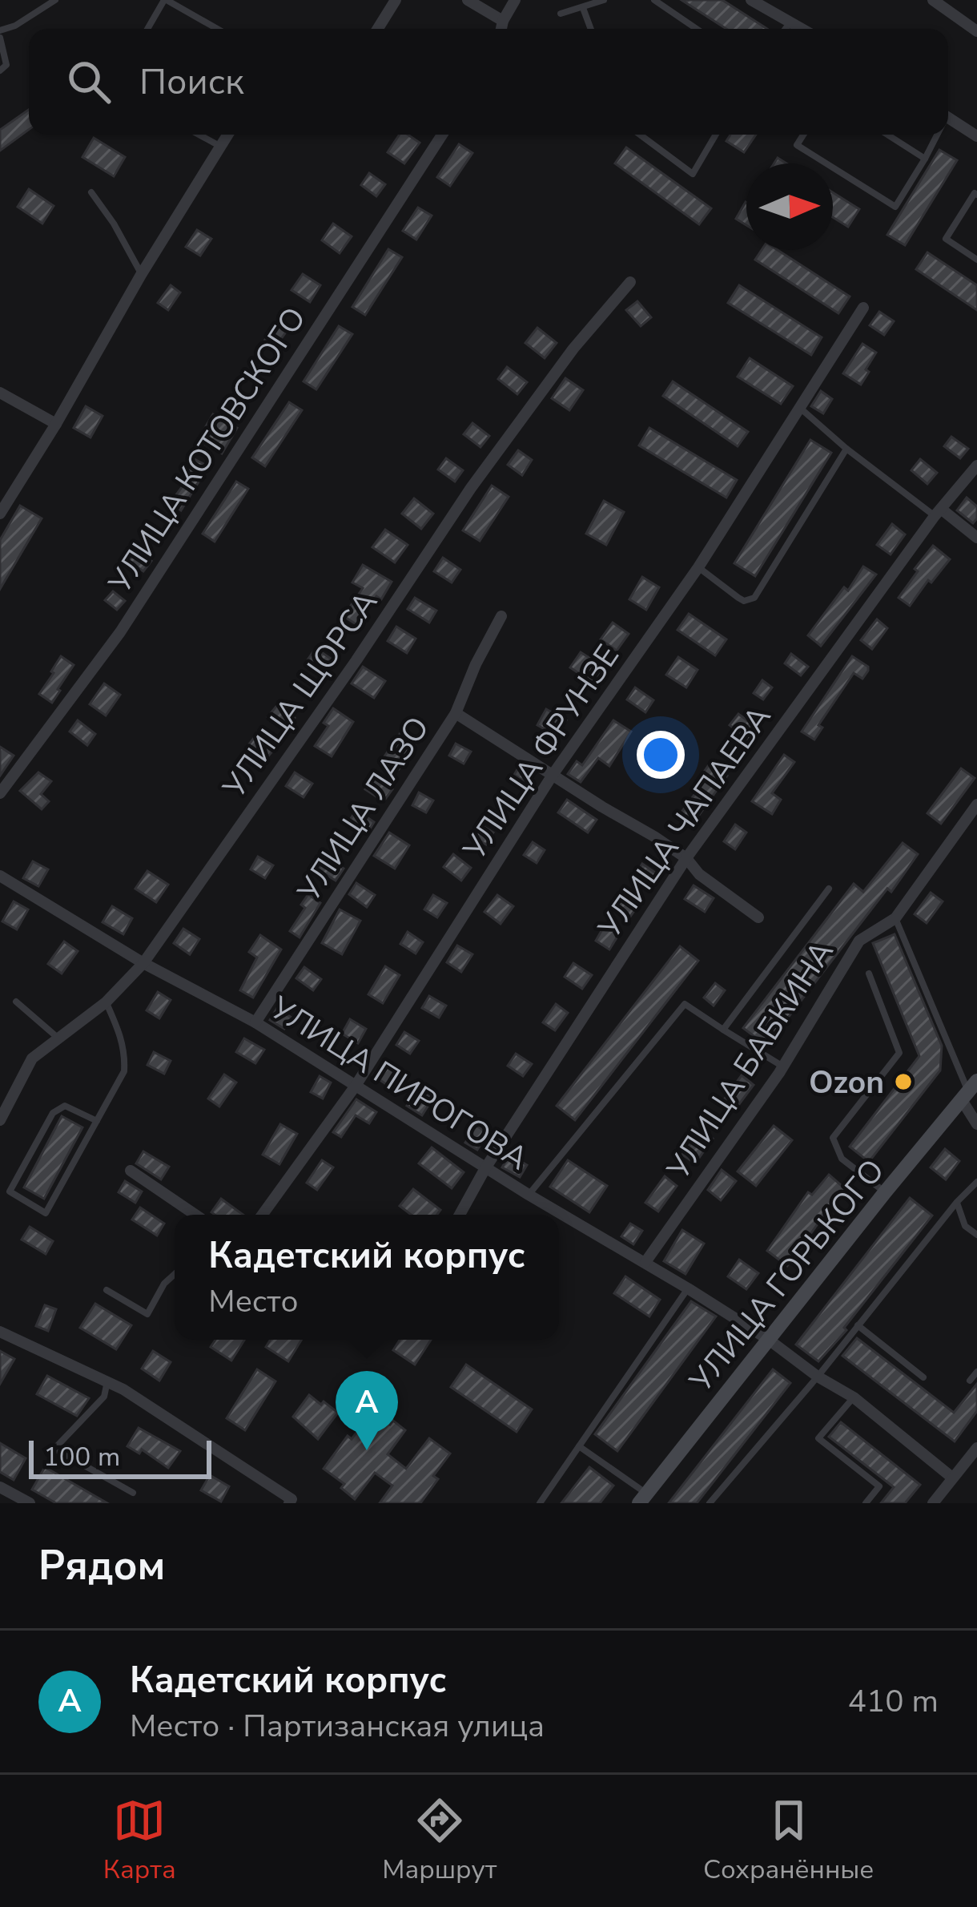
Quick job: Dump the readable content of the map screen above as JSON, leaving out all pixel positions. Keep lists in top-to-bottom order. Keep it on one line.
{"streets":{"street":["УЛИЦА КОТОВСКОГО","УЛИЦА ЩОРСА","УЛИЦА ФРУНЗЕ","УЛИЦА ЛАЗО","УЛИЦА ЧАПАЕВА","УЛИЦА БАБКИНА","УЛИЦА ПИРОГОВА","УЛИЦА ГОРЬКОГО"]},"crossings":[["УЛИЦА ЩОРСА","УЛИЦА ПИРОГОВА"],["УЛИЦА ФРУНЗЕ","УЛИЦА ПИРОГОВА"],["УЛИЦА ЛАЗО","УЛИЦА ПИРОГОВА"],["УЛИЦА ЧАПАЕВА","УЛИЦА ПИРОГОВА"],["УЛИЦА БАБКИНА","УЛИЦА ПИРОГОВА"],["УЛИЦА ПИРОГОВА","УЛИЦА ГОРЬКОГО"]],"places":["Ozon"],"scale_bar":"100 m","north":"right","page":{"search":"Поиск","popup":["Кадетский корпус","Место"],"pins":"A","scale":"100 m","heading":"Рядом","list":[{"mark":"A","name":"Кадетский корпус","note":"Место · Партизанская улица","value":"410 m"}],"nav":["Карта","Маршрут","Сохранённые"]}}
